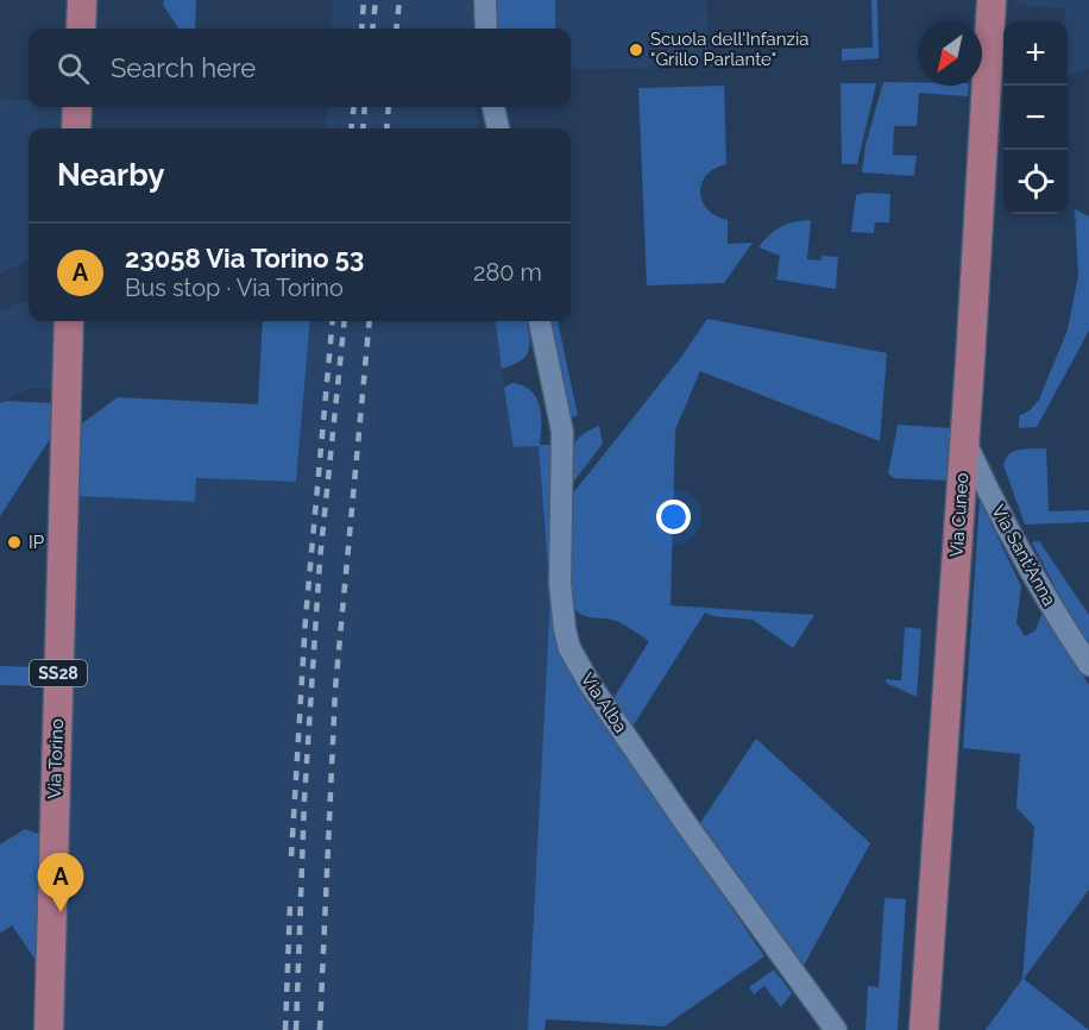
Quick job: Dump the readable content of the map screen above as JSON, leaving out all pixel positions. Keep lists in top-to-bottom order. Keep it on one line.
{"streets":{"main road":["Via Cuneo","SS28","Via Torino"],"street":["Via Sant'Anna","Via Alba"]},"crossings":[["Via Cuneo","Via Sant'Anna"]],"places":["Scuola dell'Infanzia \"Grillo Parlante\"","IP"],"north":"bottom left","page":{"map_buttons":["+","−"],"search":"Search here","heading":"Nearby","list":[{"mark":"A","name":"23058 Via Torino 53","note":"Bus stop · Via Torino","value":"280 m"}],"pins":"A"}}
